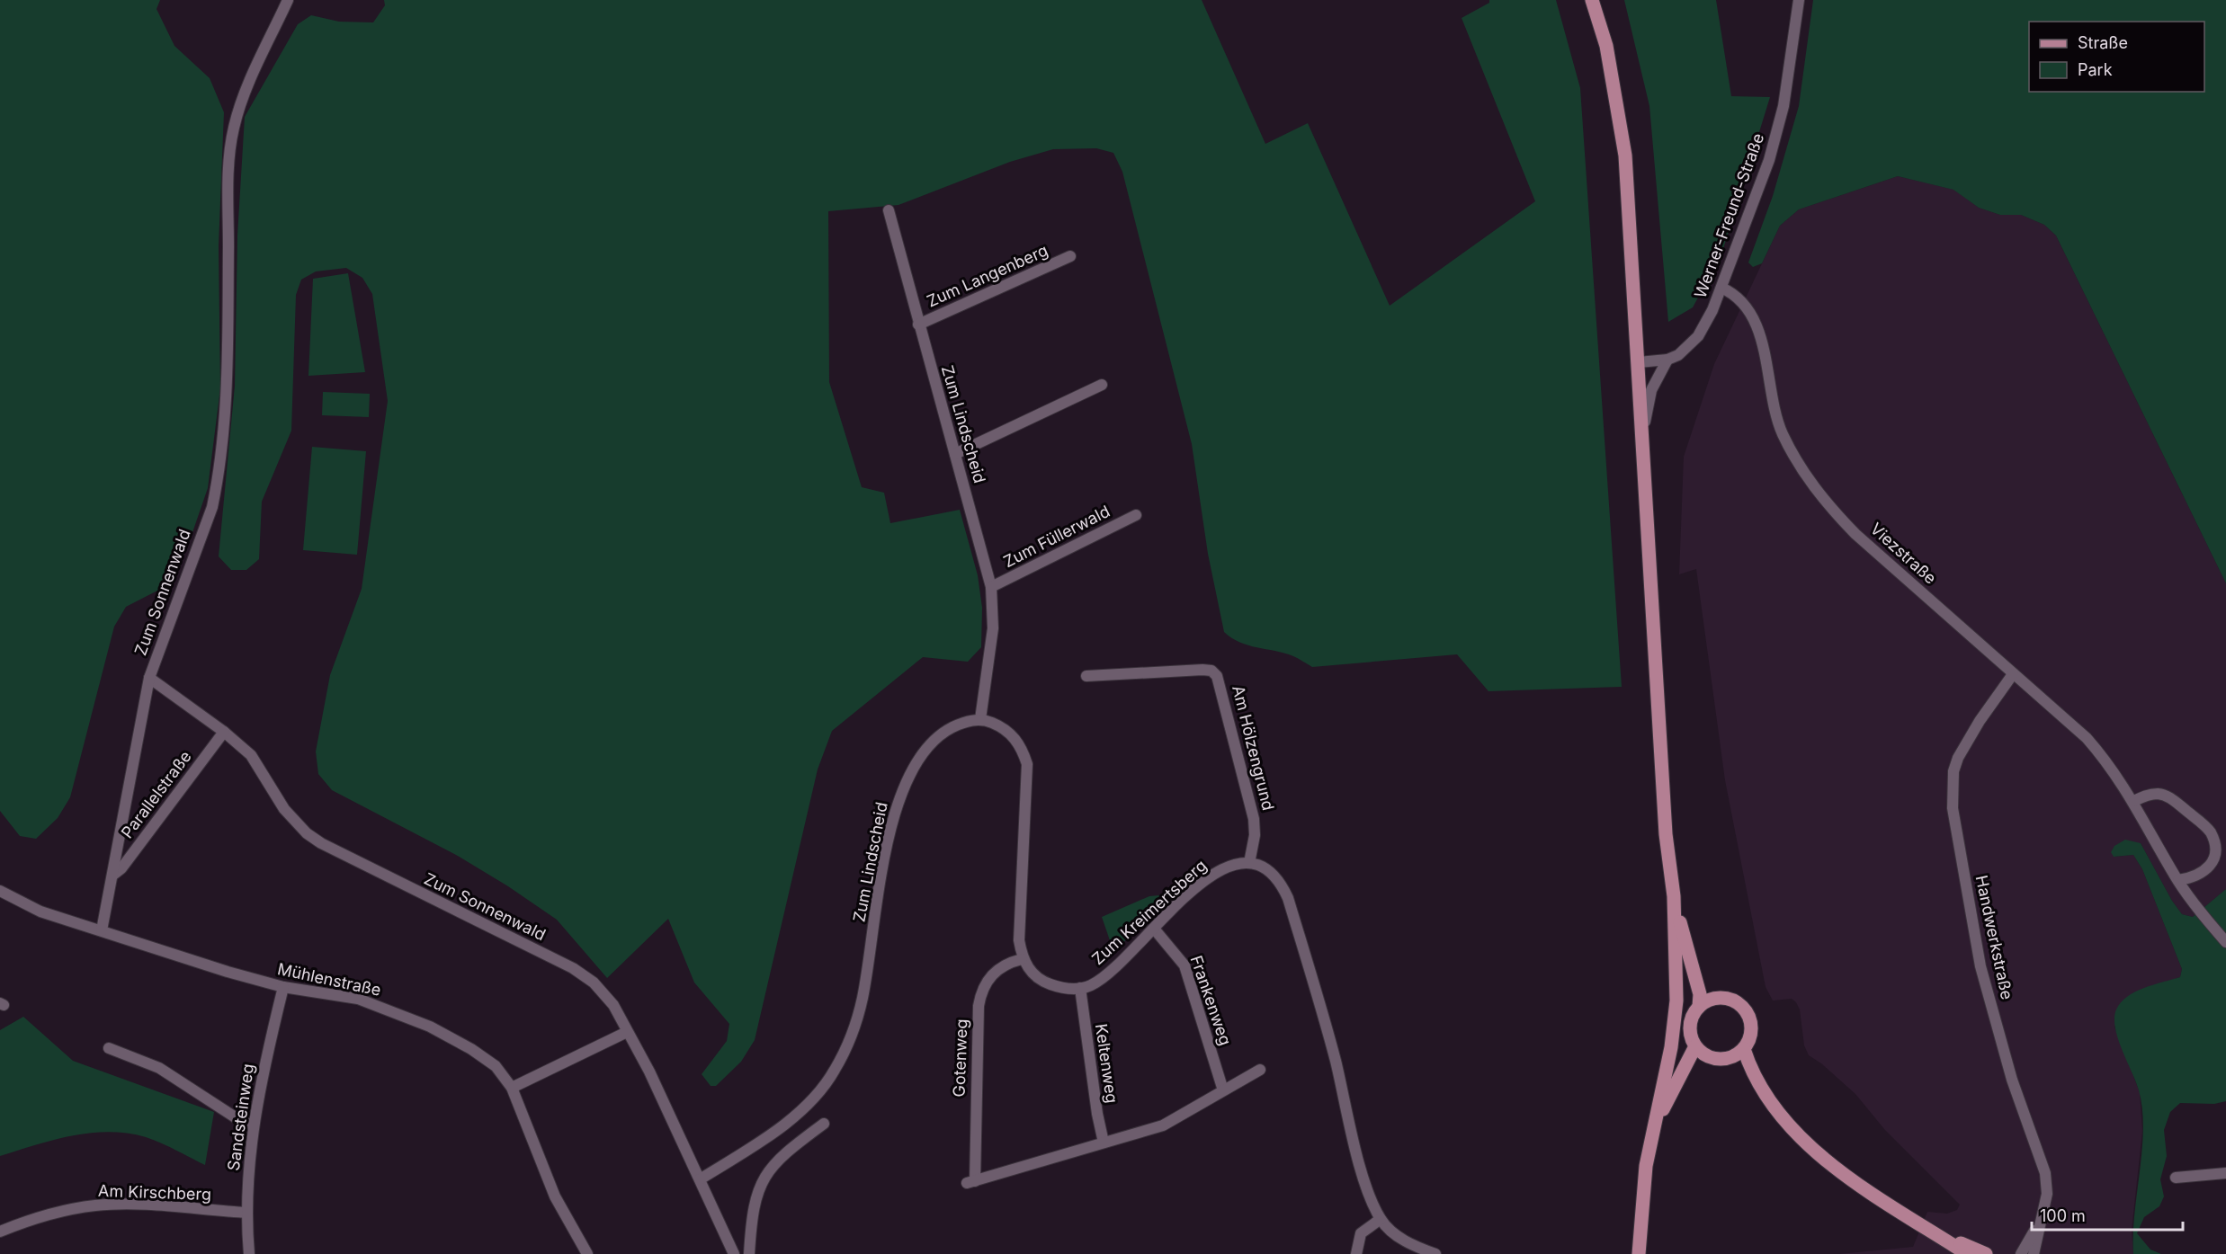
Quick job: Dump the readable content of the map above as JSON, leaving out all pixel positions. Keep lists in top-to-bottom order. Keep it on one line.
{"streets":{"street":["Werner-Freund-Straße","Zum Langenberg","Zum Lindscheid","Zum Füllerwald","Viezstraße","Zum Sonnenwald","Am Hölzengrund","Parallelstraße","Zum Kreimertsberg","Handwerkstraße","Mühlenstraße","Frankenweg","Gotenweg","Keltenweg","Sandsteinweg","Am Kirschberg"]},"crossings":[["Werner-Freund-Straße","Viezstraße"],["Zum Langenberg","Zum Lindscheid"],["Zum Lindscheid","Zum Füllerwald"],["Zum Lindscheid","Zum Sonnenwald"],["Viezstraße","Handwerkstraße"],["Zum Sonnenwald","Parallelstraße"],["Am Hölzengrund","Zum Kreimertsberg"],["Zum Kreimertsberg","Frankenweg"],["Zum Kreimertsberg","Keltenweg"],["Mühlenstraße","Sandsteinweg"],["Gotenweg","Keltenweg"],["Sandsteinweg","Am Kirschberg"]],"legend":["Straße","Park"],"scale_bar":"100 m"}
